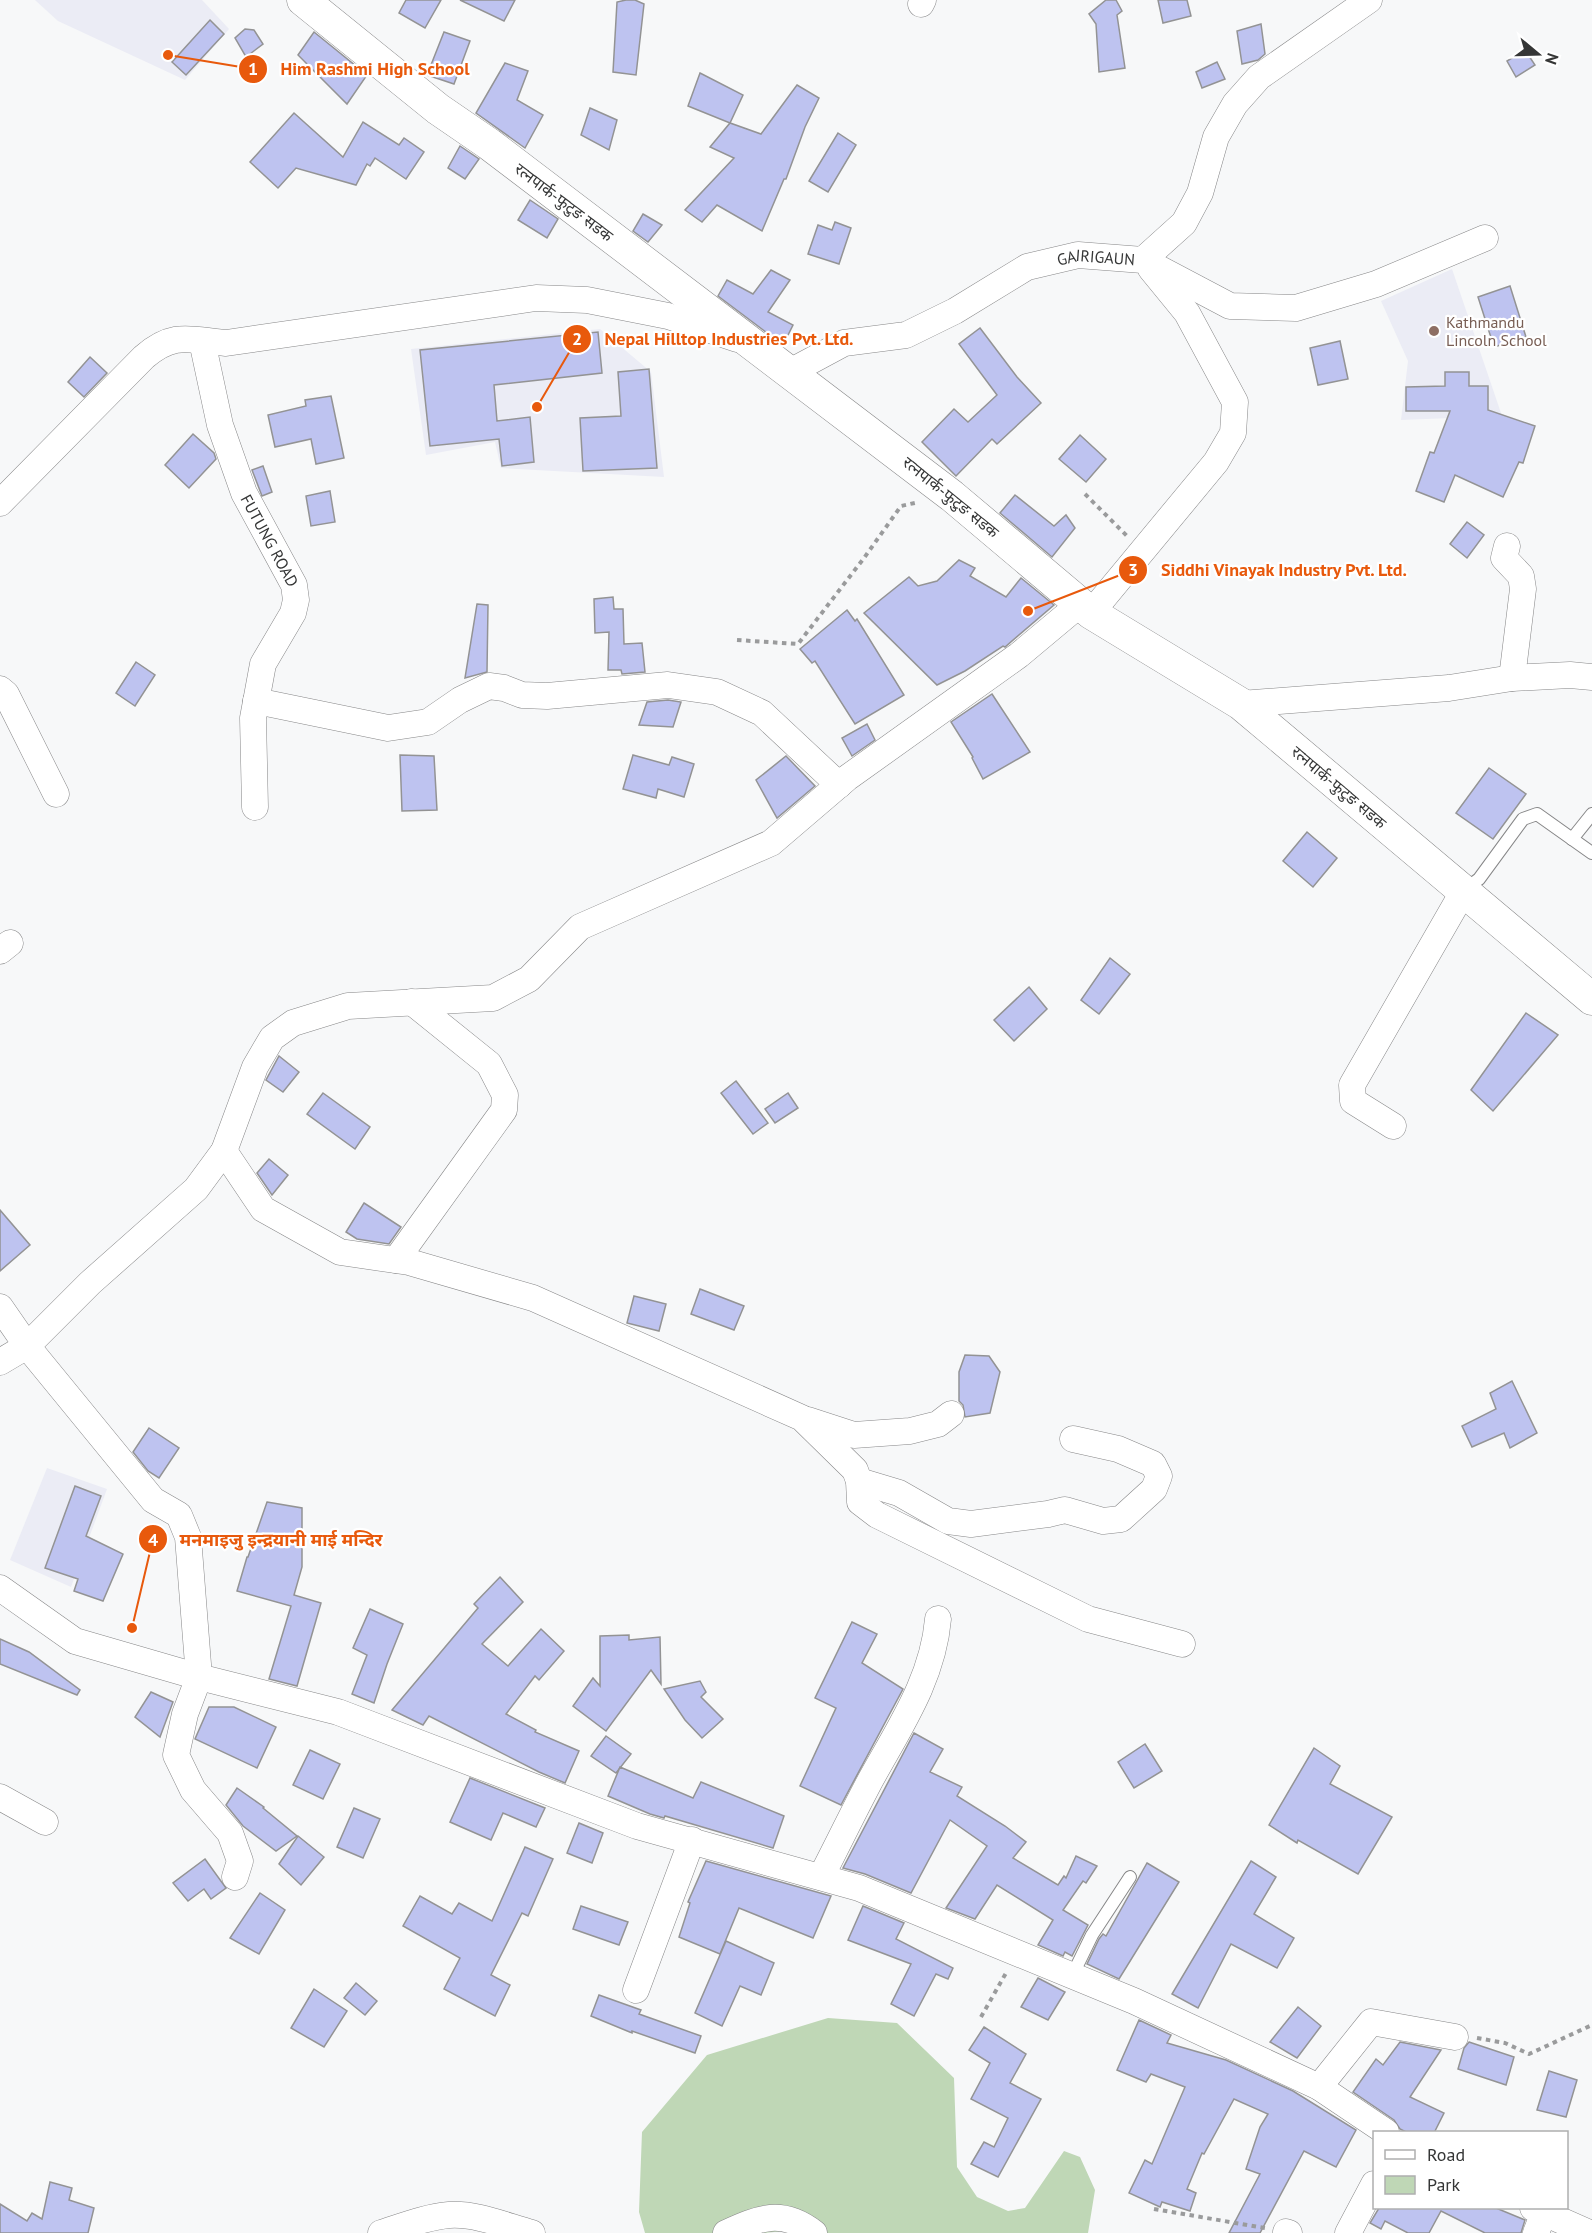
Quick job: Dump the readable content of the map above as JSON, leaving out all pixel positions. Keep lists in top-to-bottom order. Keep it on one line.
{"streets":{"street":["रत्नपार्क-फुटुङ सडक","GAIRIGAUN","FUTUNG ROAD"]},"crossings":[["रत्नपार्क-फुटुङ सडक","GAIRIGAUN"]],"places":["Him Rashmi High School","Kathmandu Lincoln School","Nepal Hilltop Industries Pvt. Ltd.","Siddhi Vinayak Industry Pvt. Ltd.","मनमाइजु इन्द्रयानी माई मन्दिर"],"legend":["Road","Park"],"north":"right"}
